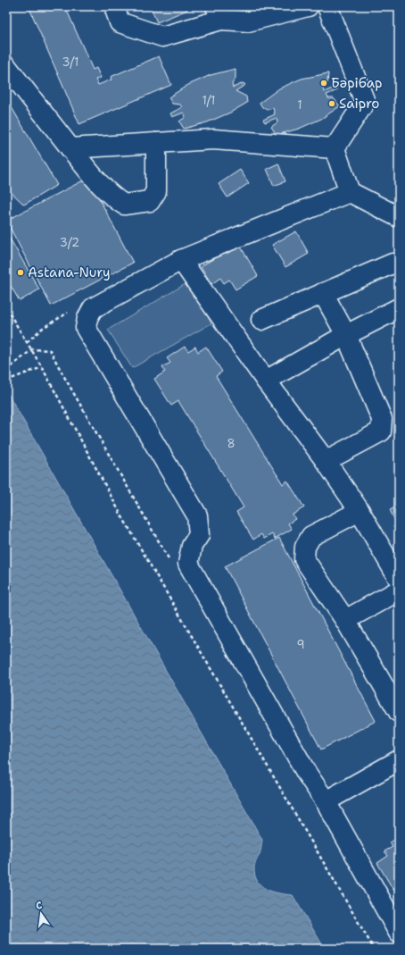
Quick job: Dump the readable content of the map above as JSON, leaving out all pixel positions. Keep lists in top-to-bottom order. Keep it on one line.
{"places":["Бәрібар","Saipro","Astana-Nury"],"house_numbers":["3/1","1/1","1","3/2","8","9"],"north":"top"}
